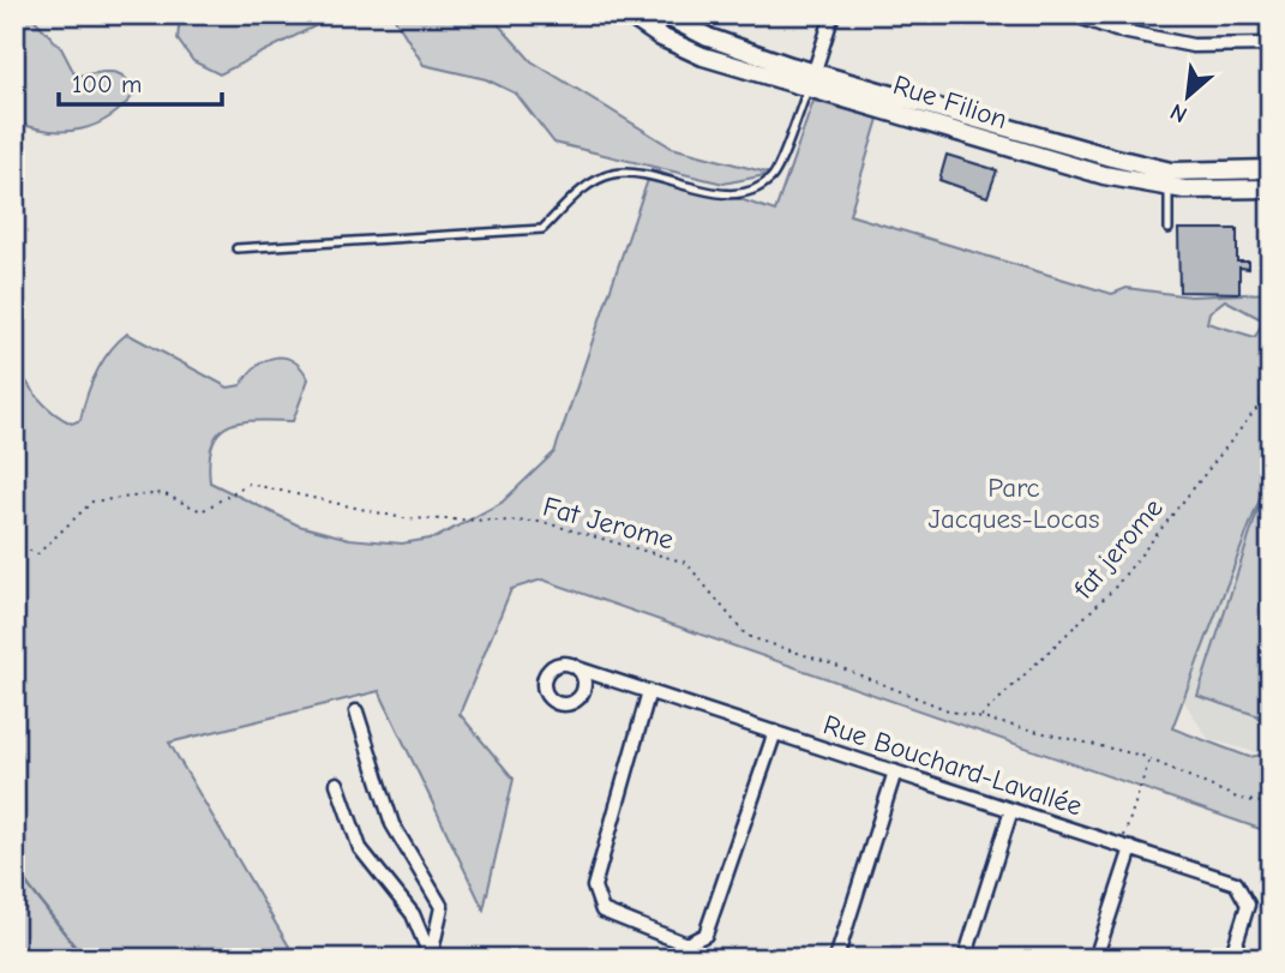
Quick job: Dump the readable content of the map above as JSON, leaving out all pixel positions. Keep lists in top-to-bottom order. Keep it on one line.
{"streets":{"street":["Rue Filion","Rue Bouchard-Lavallée"],"path":["Fat Jerome","fat jerome"]},"crossings":[["Fat Jerome","fat jerome"]],"parks":["Parc Jacques-Locas"],"scale_bar":"100 m","north":"bottom left"}
